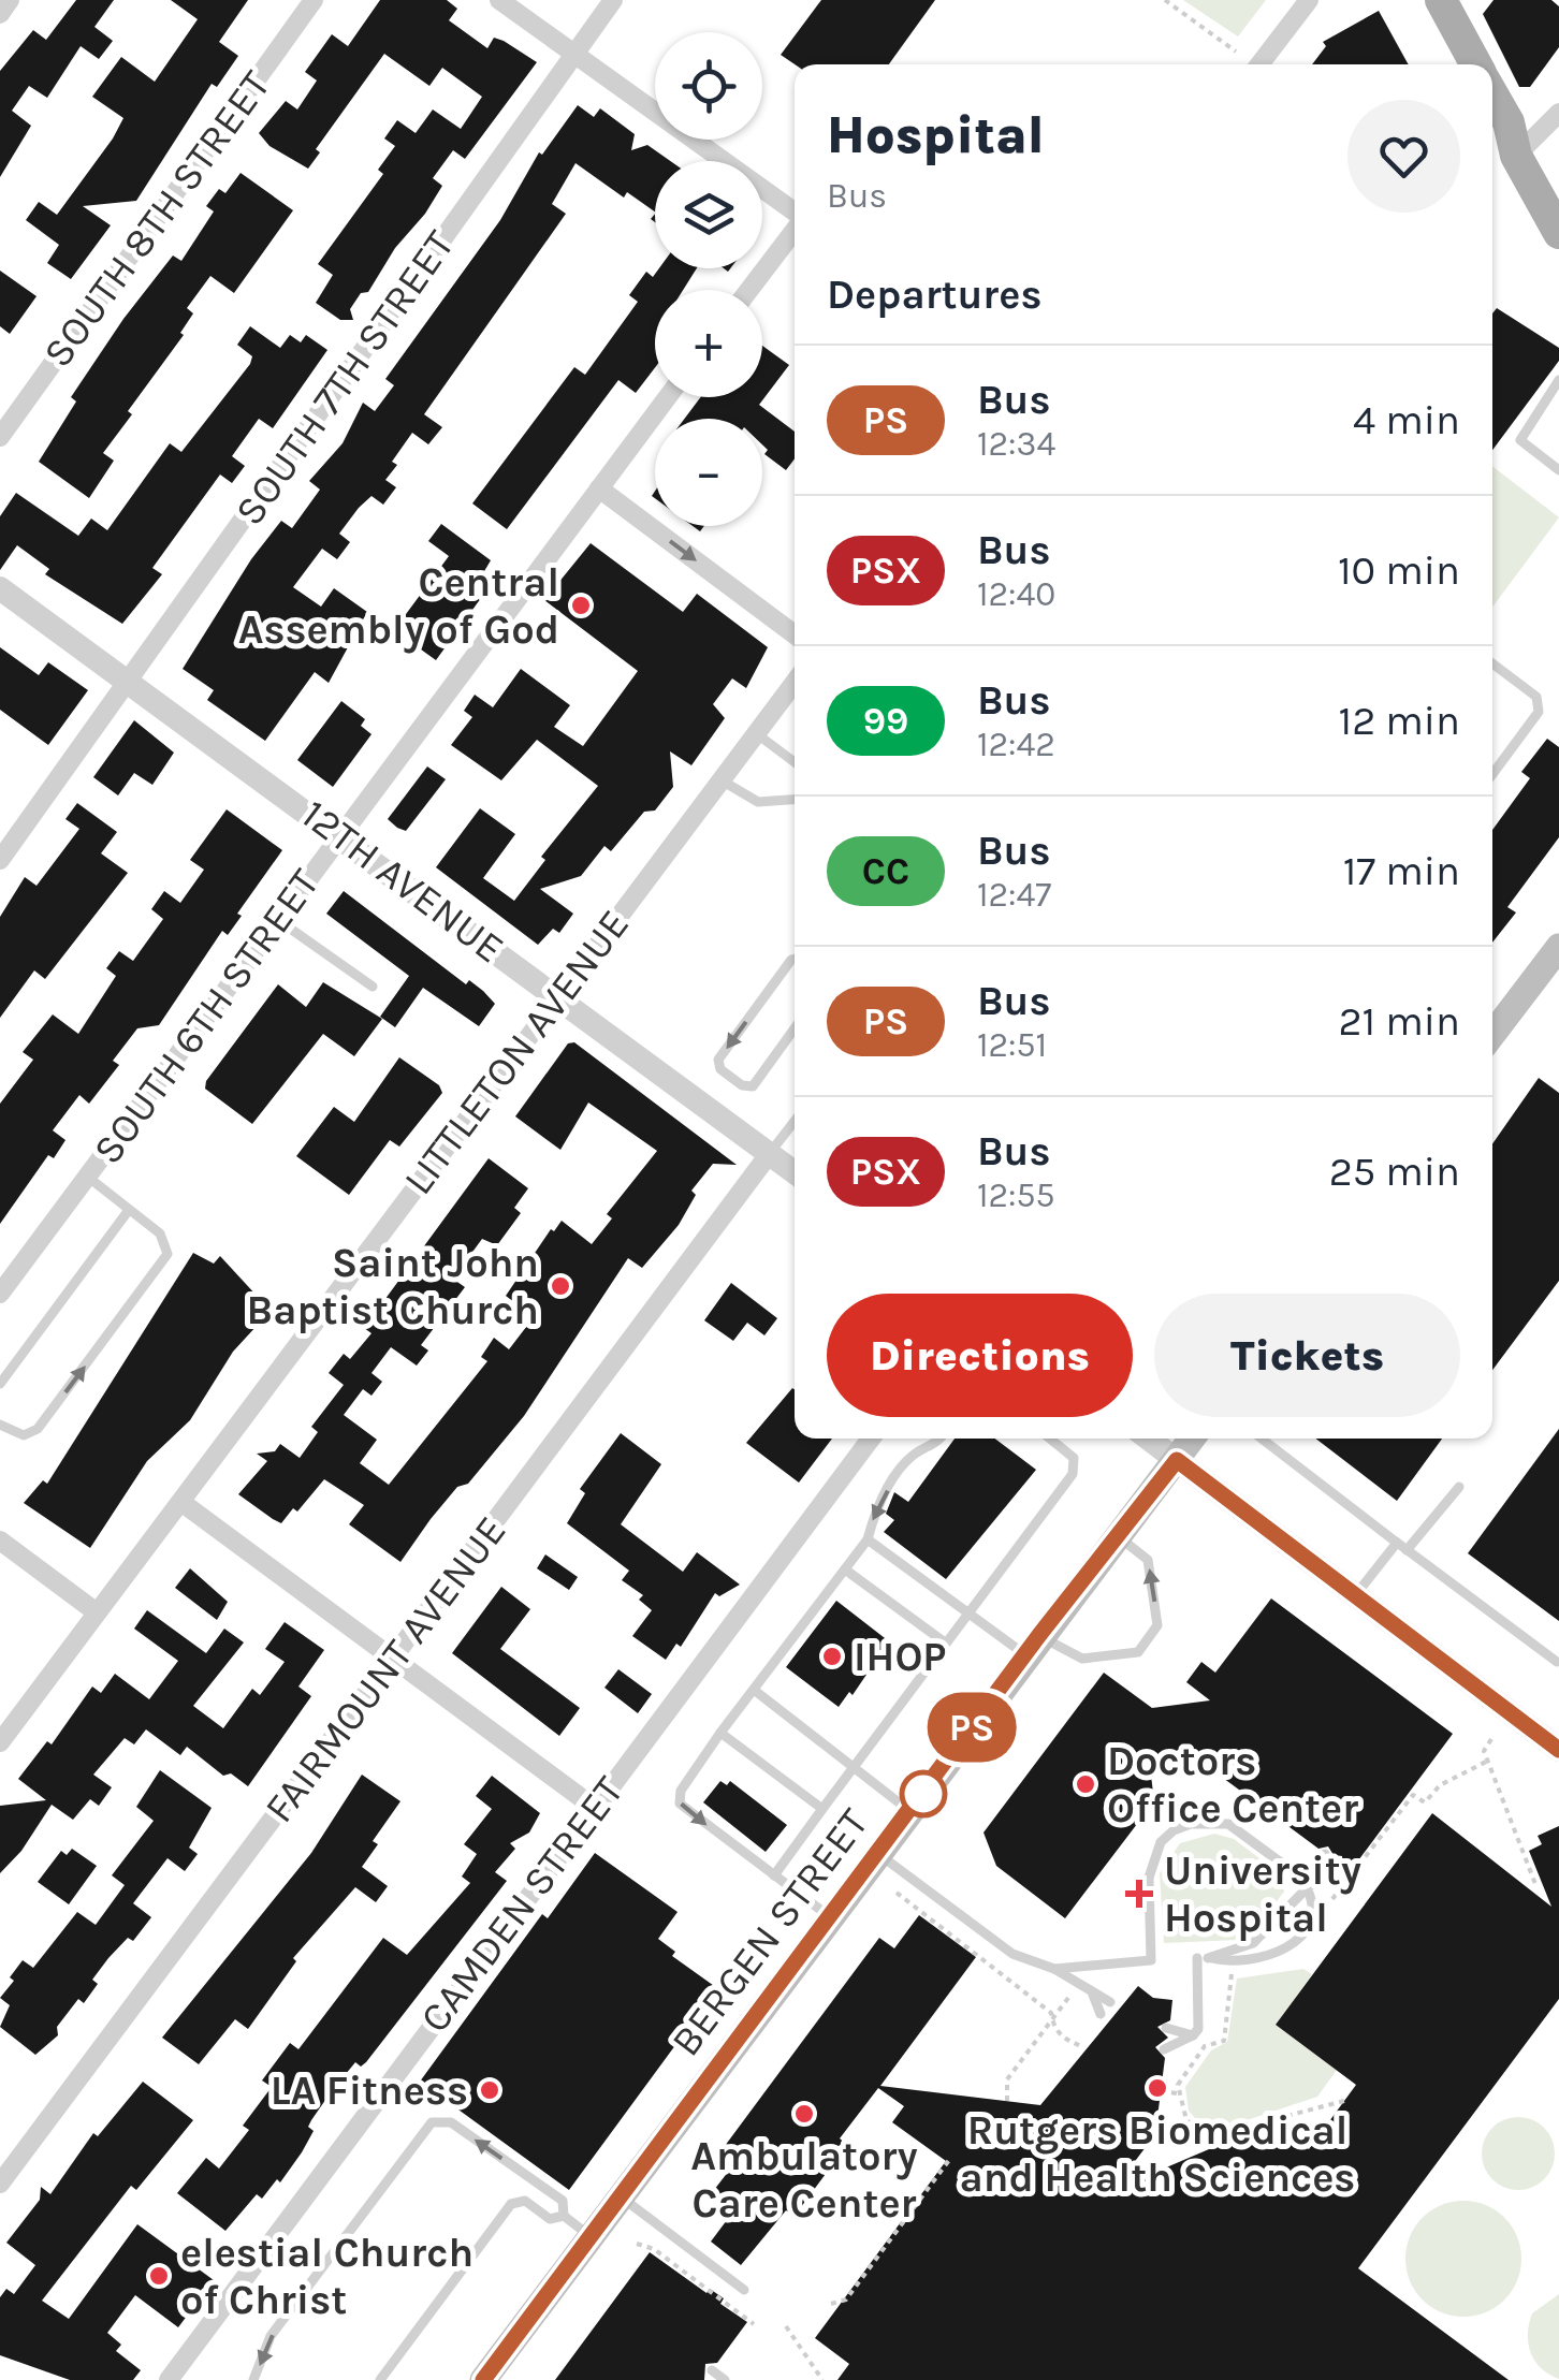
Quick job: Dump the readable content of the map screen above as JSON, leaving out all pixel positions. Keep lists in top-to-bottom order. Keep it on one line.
{"streets":{"main road":["BERGEN STREET"],"street":["SOUTH 8TH STREET","SOUTH 7TH STREET","12TH AVENUE","SOUTH 6TH STREET","LITTLETON AVENUE","FAIRMOUNT AVENUE","CAMDEN STREET"]},"crossings":[["SOUTH 7TH STREET","12TH AVENUE"],["12TH AVENUE","SOUTH 6TH STREET"],["12TH AVENUE","LITTLETON AVENUE"],["12TH AVENUE","FAIRMOUNT AVENUE"]],"places":{"other":["Central Assembly of God","Saint John Baptist Church","IHOP","Doctors Office Center","Rutgers Biomedical and Health Sciences","LA Fitness","Ambulatory Care Center","elestial Church of Christ"],"health":["University Hospital"]},"lines":["bus line PS"],"page":{"on_map":"PS","map_buttons":["+","−"],"heading":[["Hospital","Bus"],"Departures"],"list":[{"mark":"PS","name":"Bus","note":"12:34","value":"4 min"},{"mark":"PSX","name":"Bus","note":"12:40","value":"10 min"},{"mark":"99","name":"Bus","note":"12:42","value":"12 min"},{"mark":"CC","name":"Bus","note":"12:47","value":"17 min"},{"mark":"PS","name":"Bus","note":"12:51","value":"21 min"},{"mark":"PSX","name":"Bus","note":"12:55","value":"25 min"}],"buttons":["Directions","Tickets"]}}
